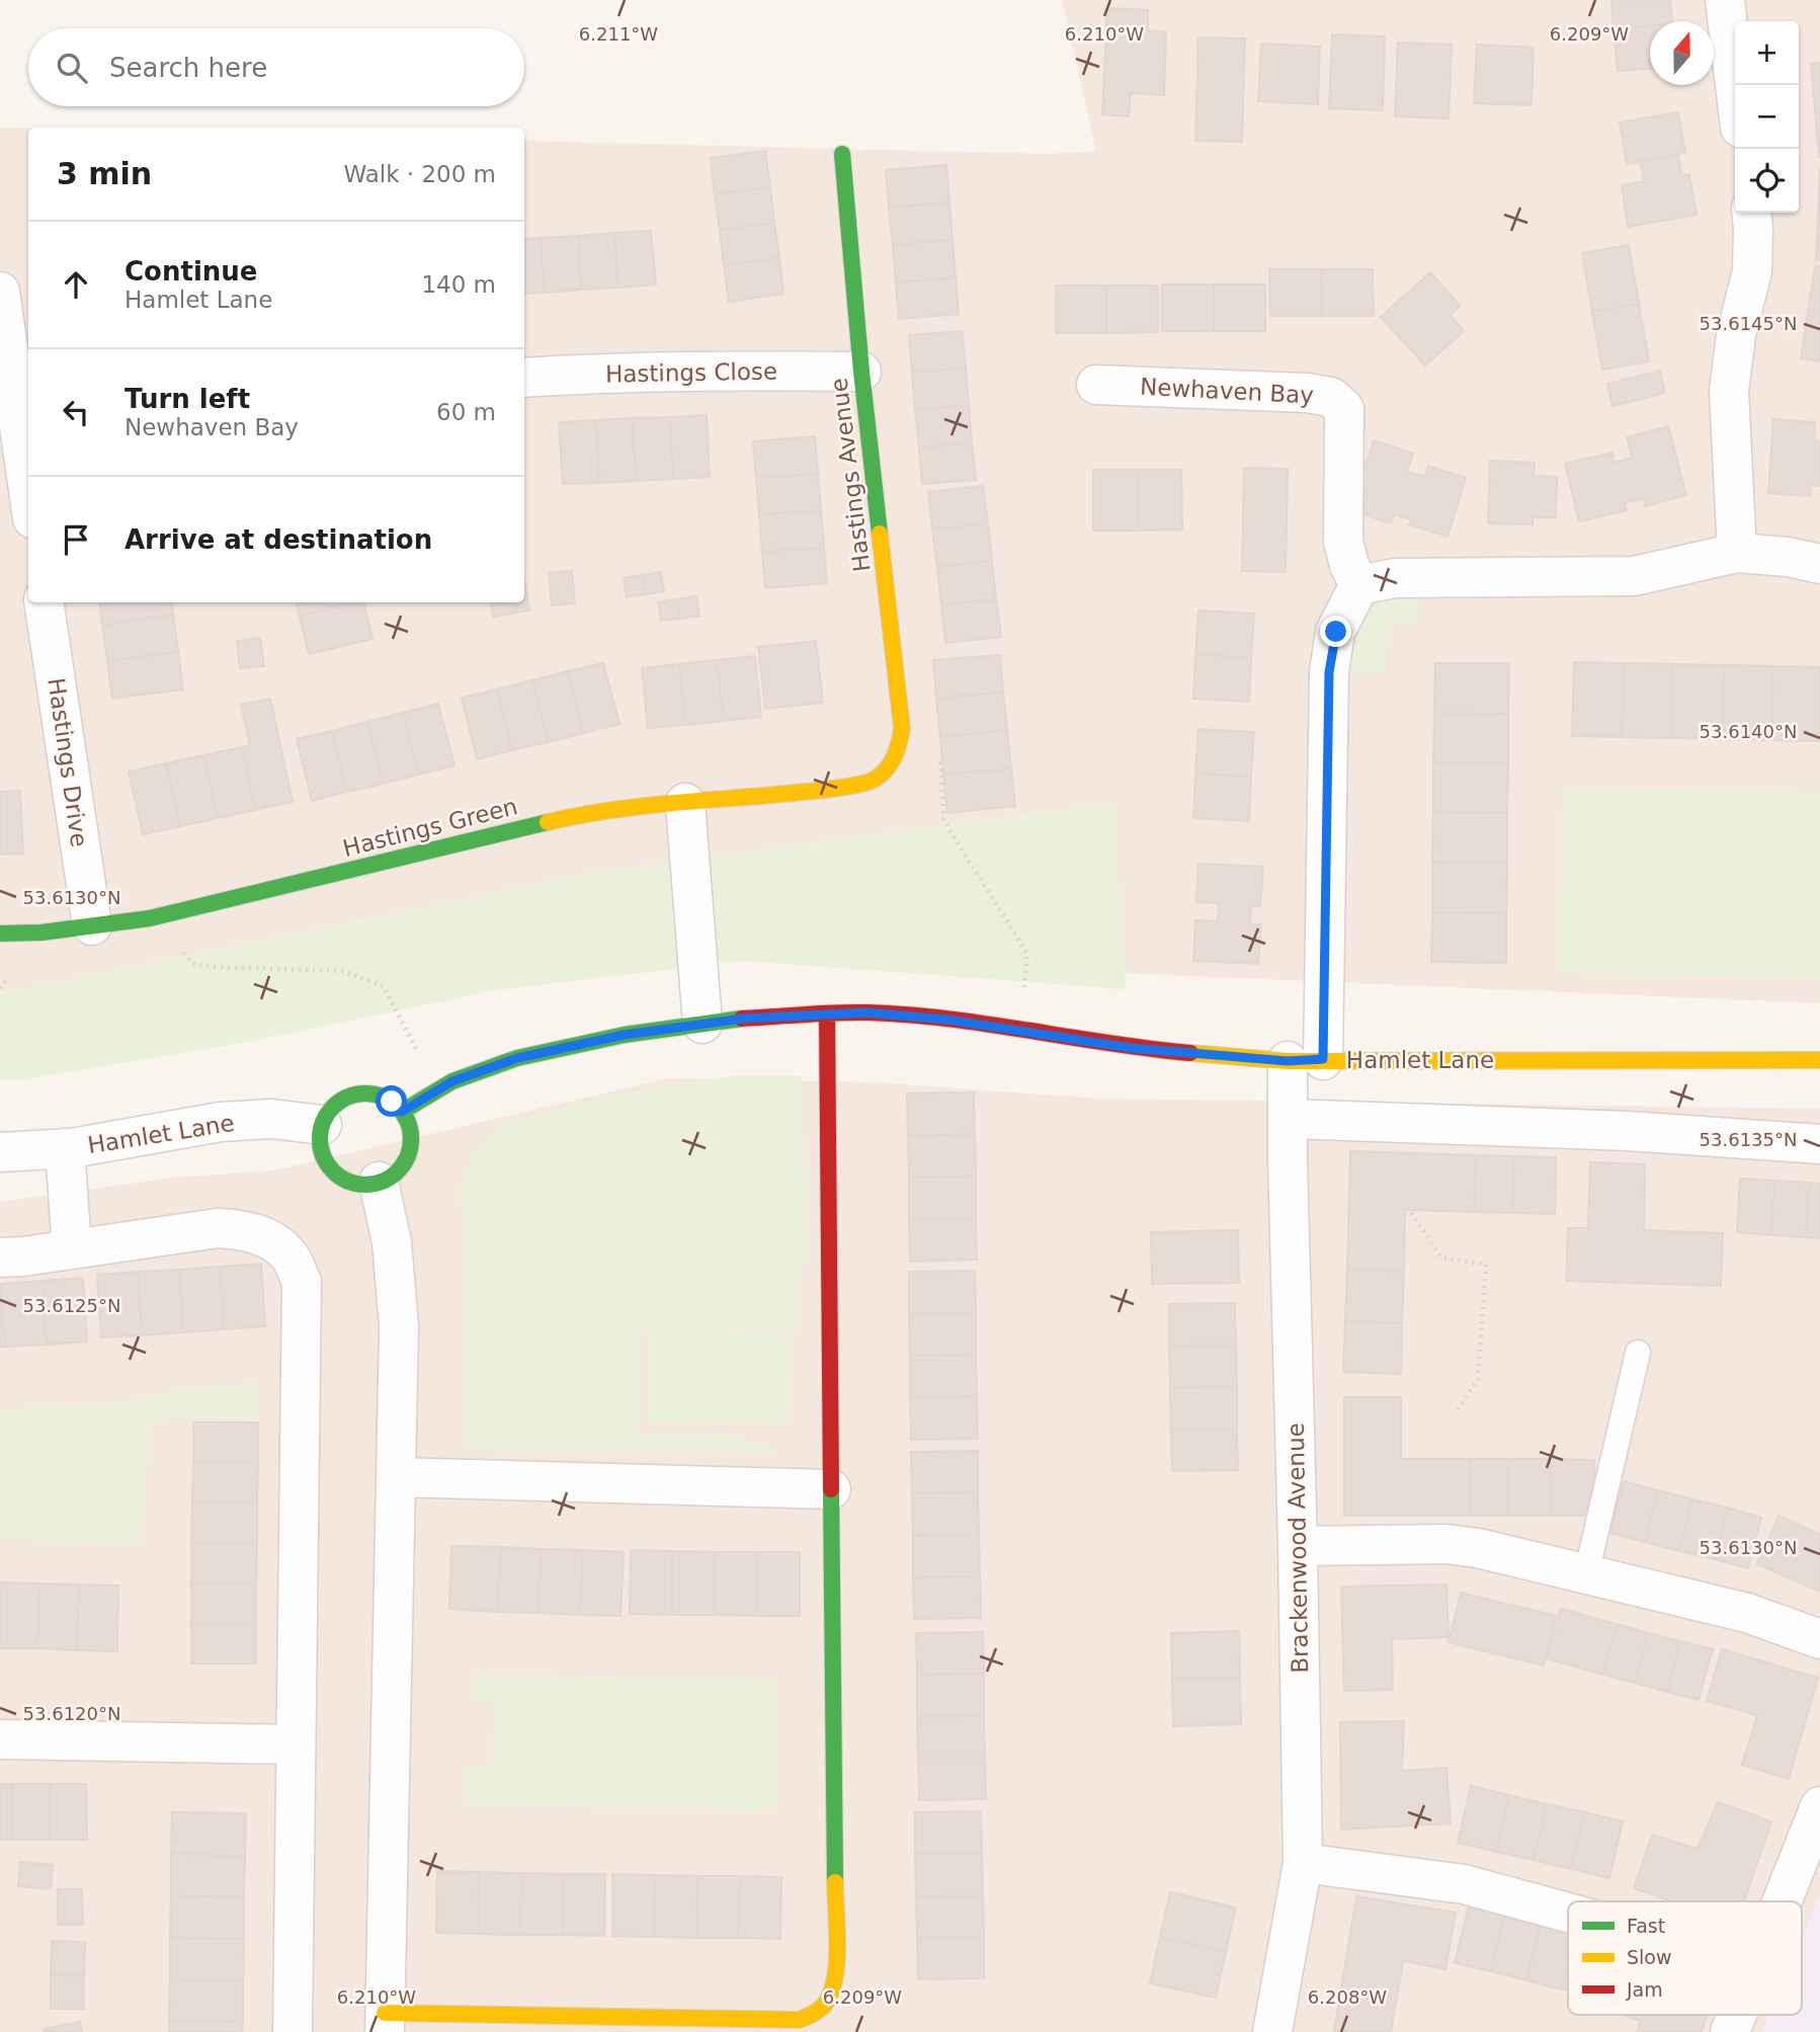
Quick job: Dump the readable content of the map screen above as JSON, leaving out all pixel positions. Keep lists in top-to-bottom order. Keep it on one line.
{"streets":{"street":["Hastings Close","Newhaven Bay","Hastings Avenue","Hastings Drive","Hastings Green","Hamlet Lane","Brackenwood Avenue"]},"crossings":[["Hastings Close","Hastings Avenue"],["Hastings Avenue","Hastings Green"],["Hastings Drive","Hastings Green"],["Hamlet Lane","Brackenwood Avenue"]],"legend":["Fast","Slow","Jam"],"north":"top","page":{"map_buttons":["+","−"],"search":"Search here","heading":["3 min","Walk · 200 m"],"list":[["Continue","Hamlet Lane","140 m"],["Turn left","Newhaven Bay","60 m"],"Arrive at destination"]},"coordinates":["6.211°W","6.210°W","6.209°W","53.6145°N","53.6140°N","53.6130°N","53.6135°N","53.6125°N","53.6120°N","6.208°W"]}
